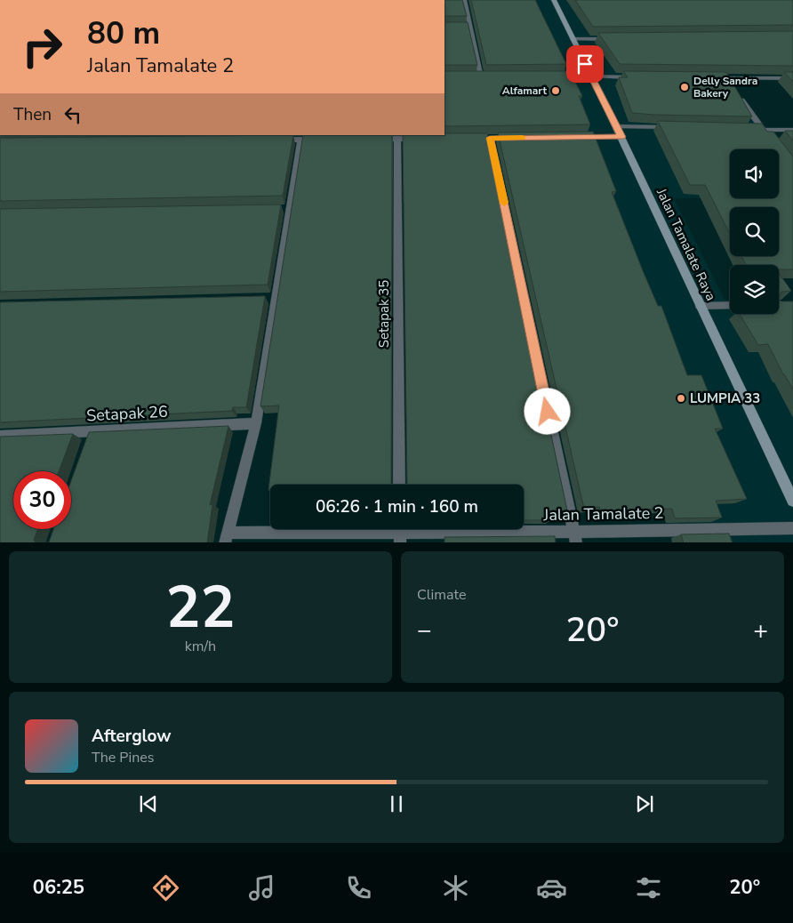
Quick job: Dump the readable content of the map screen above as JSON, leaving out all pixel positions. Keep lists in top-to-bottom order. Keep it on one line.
{"streets":{"street":["Jalan Tamalate Raya","Setapak 35","Setapak 26","Jalan Tamalate 2"]},"places":["Delly Sandra Bakery","Alfamart","LUMPIA 33"],"page":{"turn":["80 m","Jalan Tamalate 2"],"then":"Then","limit":"30","trip":"06:26 · 1 min · 160 m","tile":[["22","km/h"],"Climate"],"heat":["−","20°","+"],"song":["Afterglow","The Pines"],"tabs":["06:25","20°"]}}
